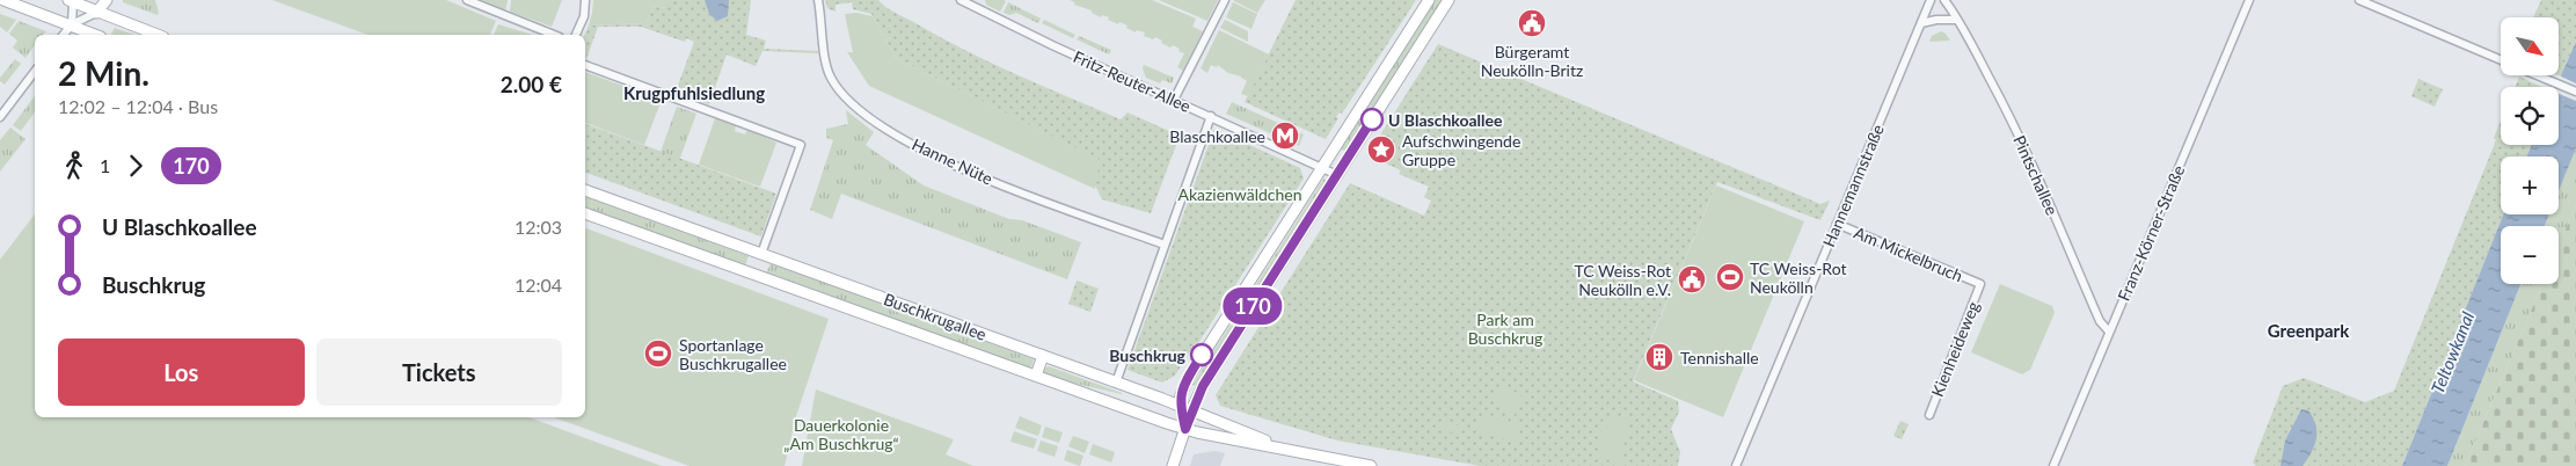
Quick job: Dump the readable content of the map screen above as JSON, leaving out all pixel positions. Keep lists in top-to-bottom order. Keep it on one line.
{"streets":{"main road":["Buschkrugallee"],"street":["Fritz-Reuter-Allee","Hanne Nüte","Pintschallee","Hannemannstraße","Franz-Körner-Straße","Am Mickelbruch","Kienheideweg"]},"crossings":[["Pintschallee","Franz-Körner-Straße"],["Hannemannstraße","Am Mickelbruch"],["Am Mickelbruch","Kienheideweg"]],"districts":["Krugpfuhlsiedlung","Greenpark"],"water":["Teltowkanal"],"parks":["Akazienwäldchen","Park am Buschkrug","Dauerkolonie „Am Buschkrug“"],"places":{"public building":["Bürgeramt Neukölln-Britz","TC Weiss-Rot Neukölln e.V."],"other":["U Blaschkoallee","Buschkrug"],"metro station":["Blaschkoallee"],"place":["Aufschwingende Gruppe"],"sports":["TC Weiss-Rot Neukölln","Sportanlage Buschkrugallee"],"building":["Tennishalle"]},"lines":["bus line 170"],"north":"bottom right","page":{"on_map":"170","map_buttons":["+","−"],"heading":["2 Min.","12:02 – 12:04 · Bus","2.00 €"],"legs":["1","170"],"list":[{"name":"U Blaschkoallee","value":"12:03"},{"name":"Buschkrug","value":"12:04"}],"buttons":["Los","Tickets"]}}
